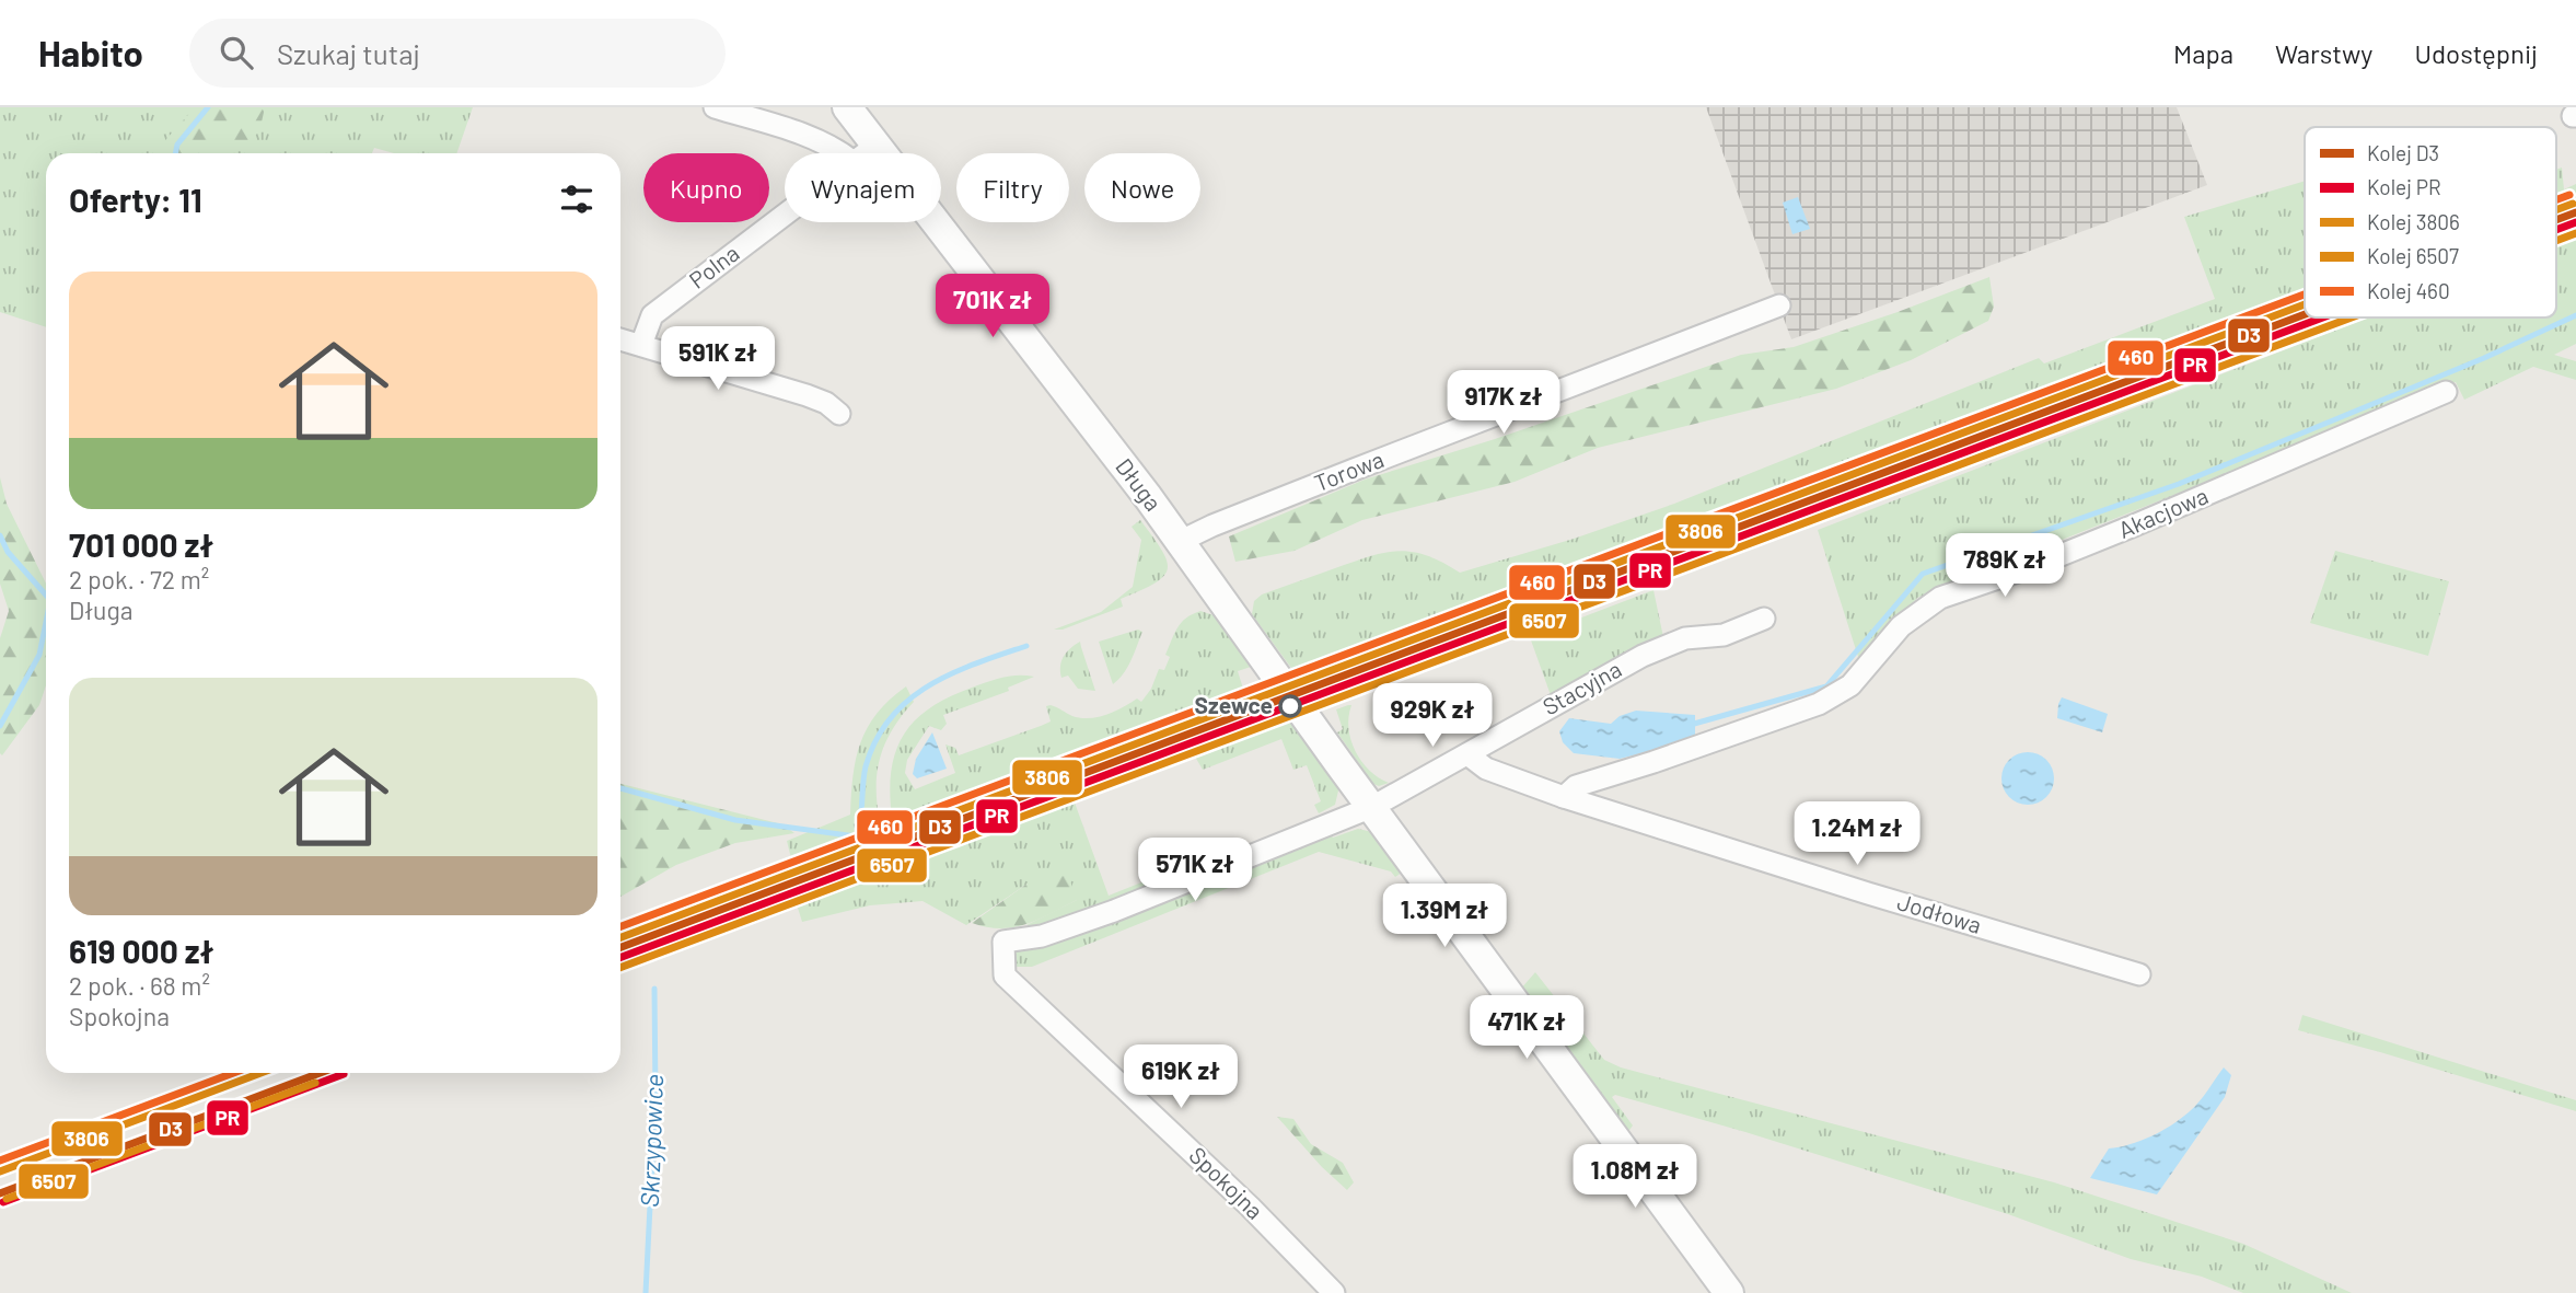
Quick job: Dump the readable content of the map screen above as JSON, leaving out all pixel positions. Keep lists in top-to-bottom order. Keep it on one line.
{"streets":{"street":["Polna","Torowa","Długa","Akacjowa","Stacyjna","Jodłowa","Spokojna"]},"crossings":[["Torowa","Długa"],["Długa","Stacyjna"],["Akacjowa","Jodłowa"],["Stacyjna","Jodłowa"],["Stacyjna","Spokojna"]],"water":["Skrzypowice"],"places":["Szewce"],"lines":["rail line 460","rail line 3806","rail line D3","rail line PR","rail line 6507"],"legend":["Kolej D3","Kolej PR","Kolej 3806","Kolej 6507","Kolej 460"],"page":{"header":"Habito","search":"Szukaj tutaj","nav":["Mapa","Warstwy","Udostępnij"],"chip":["Kupno","Wynajem","Filtry","Nowe"],"heading":"Oferty: 11","list":[{"name":"701 000 zł","note":"2 pok. · 72 m² · Długa"},{"name":"619 000 zł","note":"2 pok. · 68 m² · Spokojna"}],"price":["701K zł","591K zł","917K zł","789K zł","929K zł","1.24M zł","571K zł","1.39M zł","471K zł","619K zł","1.08M zł"]}}
